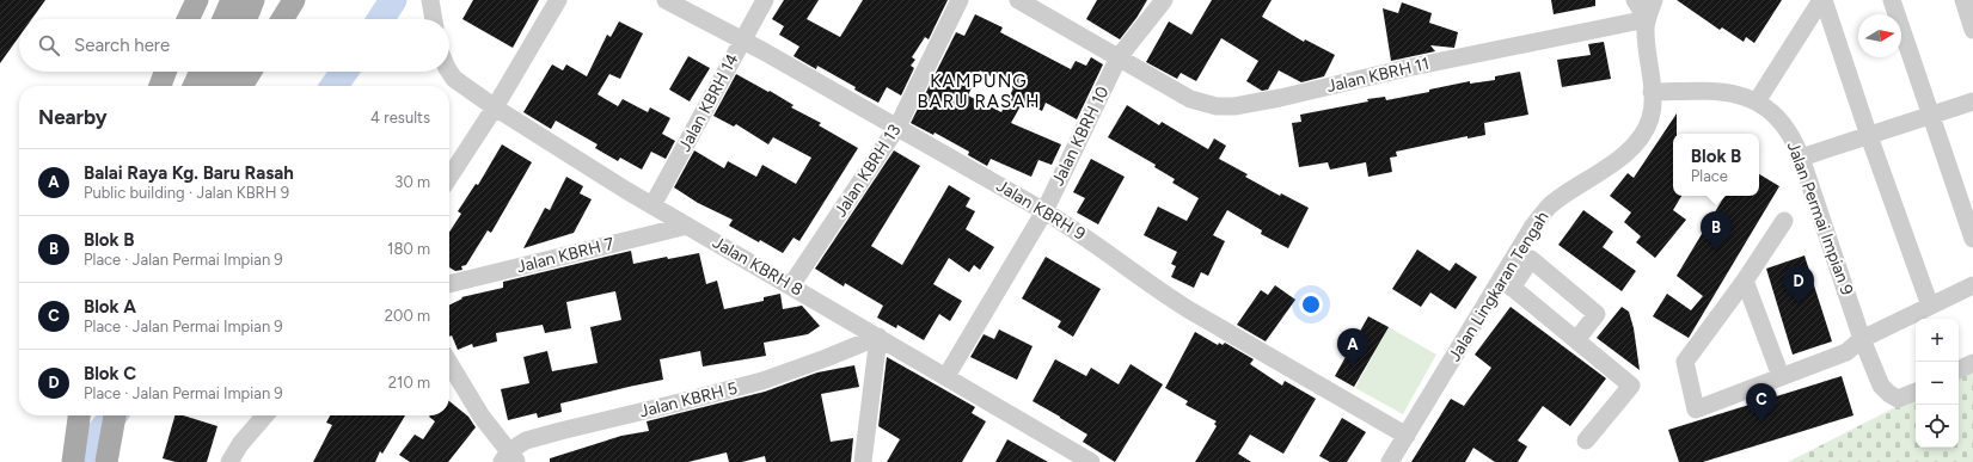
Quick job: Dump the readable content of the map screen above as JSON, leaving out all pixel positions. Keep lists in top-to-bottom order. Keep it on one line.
{"streets":{"street":["Jalan KBRH 11","Jalan KBRH 14","Jalan KBRH 10","Jalan KBRH 13","Jalan KBRH 9","Jalan Permai Impian 9","Jalan KBRH 7","Jalan KBRH 8","Jalan Lingkaran Tengah","Jalan KBRH 5"]},"crossings":[["Jalan KBRH 11","Jalan KBRH 10"],["Jalan KBRH 11","Jalan Lingkaran Tengah"],["Jalan KBRH 14","Jalan KBRH 9"],["Jalan KBRH 14","Jalan KBRH 8"],["Jalan KBRH 10","Jalan KBRH 9"],["Jalan KBRH 10","Jalan KBRH 8"],["Jalan KBRH 13","Jalan KBRH 9"],["Jalan KBRH 13","Jalan KBRH 8"],["Jalan KBRH 9","Jalan Lingkaran Tengah"],["Jalan Permai Impian 9","Jalan Lingkaran Tengah"],["Jalan KBRH 7","Jalan KBRH 8"],["Jalan KBRH 8","Jalan KBRH 5"]],"districts":["KAMPUNG BARU RASAH"],"north":"right","page":{"search":"Search here","heading":["Nearby","4 results"],"popup":["Blok B","Place"],"list":[{"mark":"A","name":"Balai Raya Kg. Baru Rasah","note":"Public building · Jalan KBRH 9","value":"30 m"},{"mark":"B","name":"Blok B","note":"Place · Jalan Permai Impian 9","value":"180 m"},{"mark":"C","name":"Blok A","note":"Place · Jalan Permai Impian 9","value":"200 m"},{"mark":"D","name":"Blok C","note":"Place · Jalan Permai Impian 9","value":"210 m"}],"pins":["B","D","A","C"],"map_buttons":["+","−"]}}
